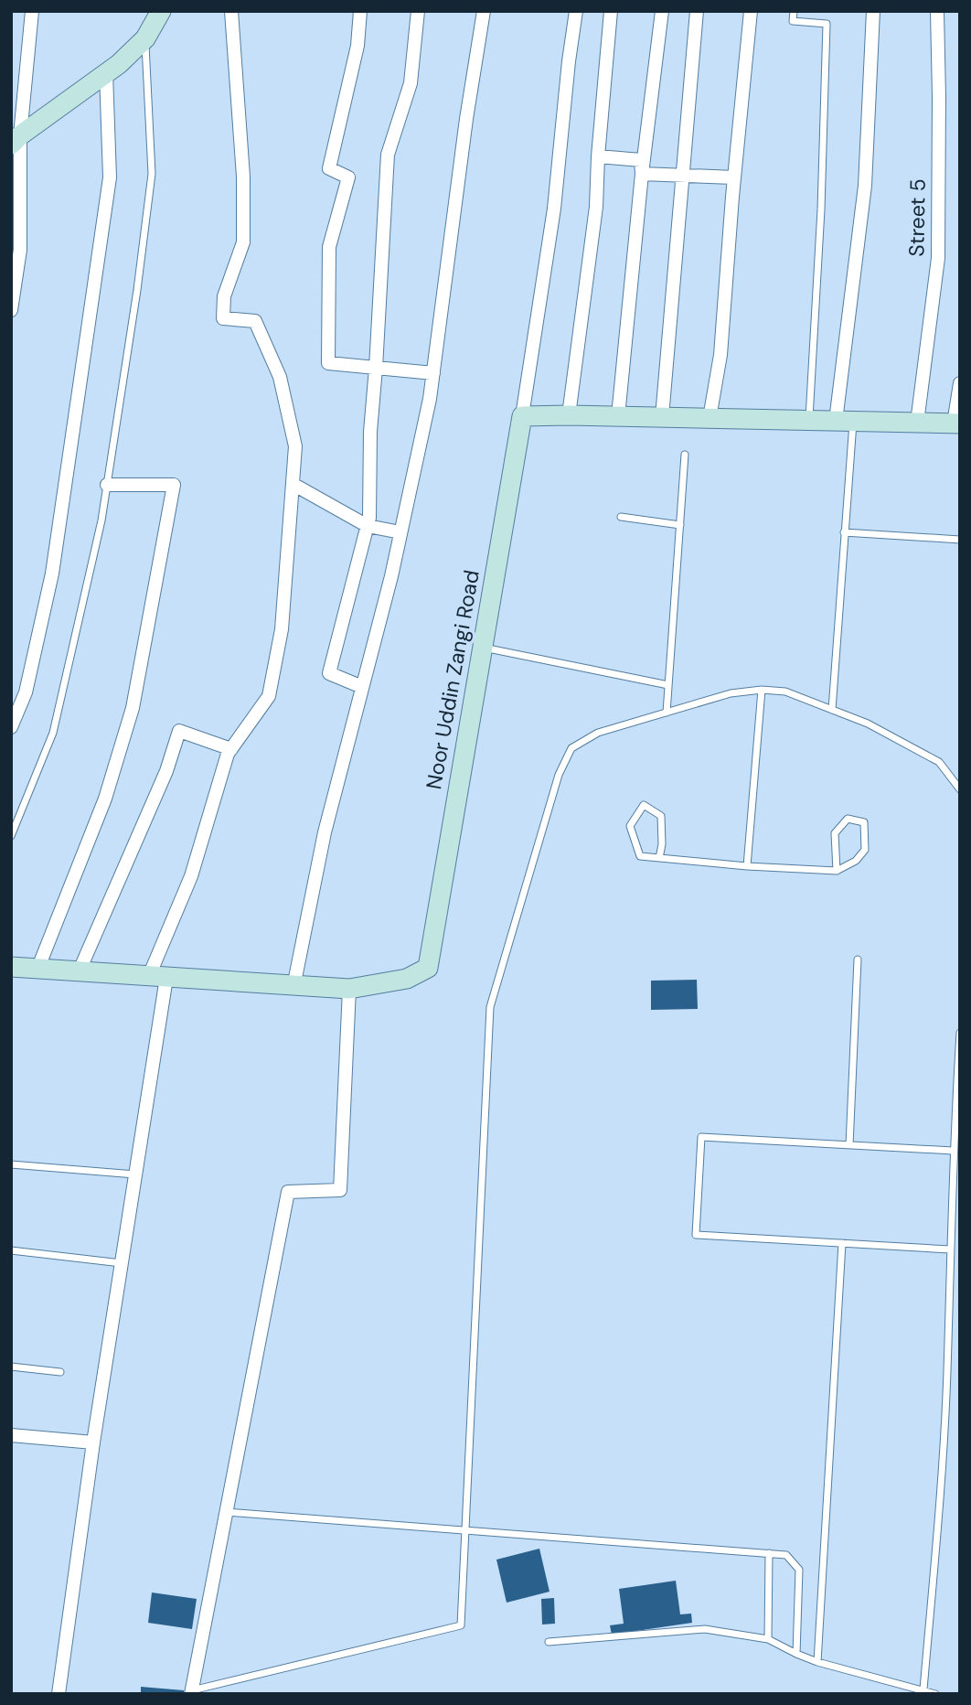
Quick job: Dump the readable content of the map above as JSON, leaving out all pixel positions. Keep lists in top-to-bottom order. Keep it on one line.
{"streets":{"street":["Street 5","Noor Uddin Zangi Road"]}}
